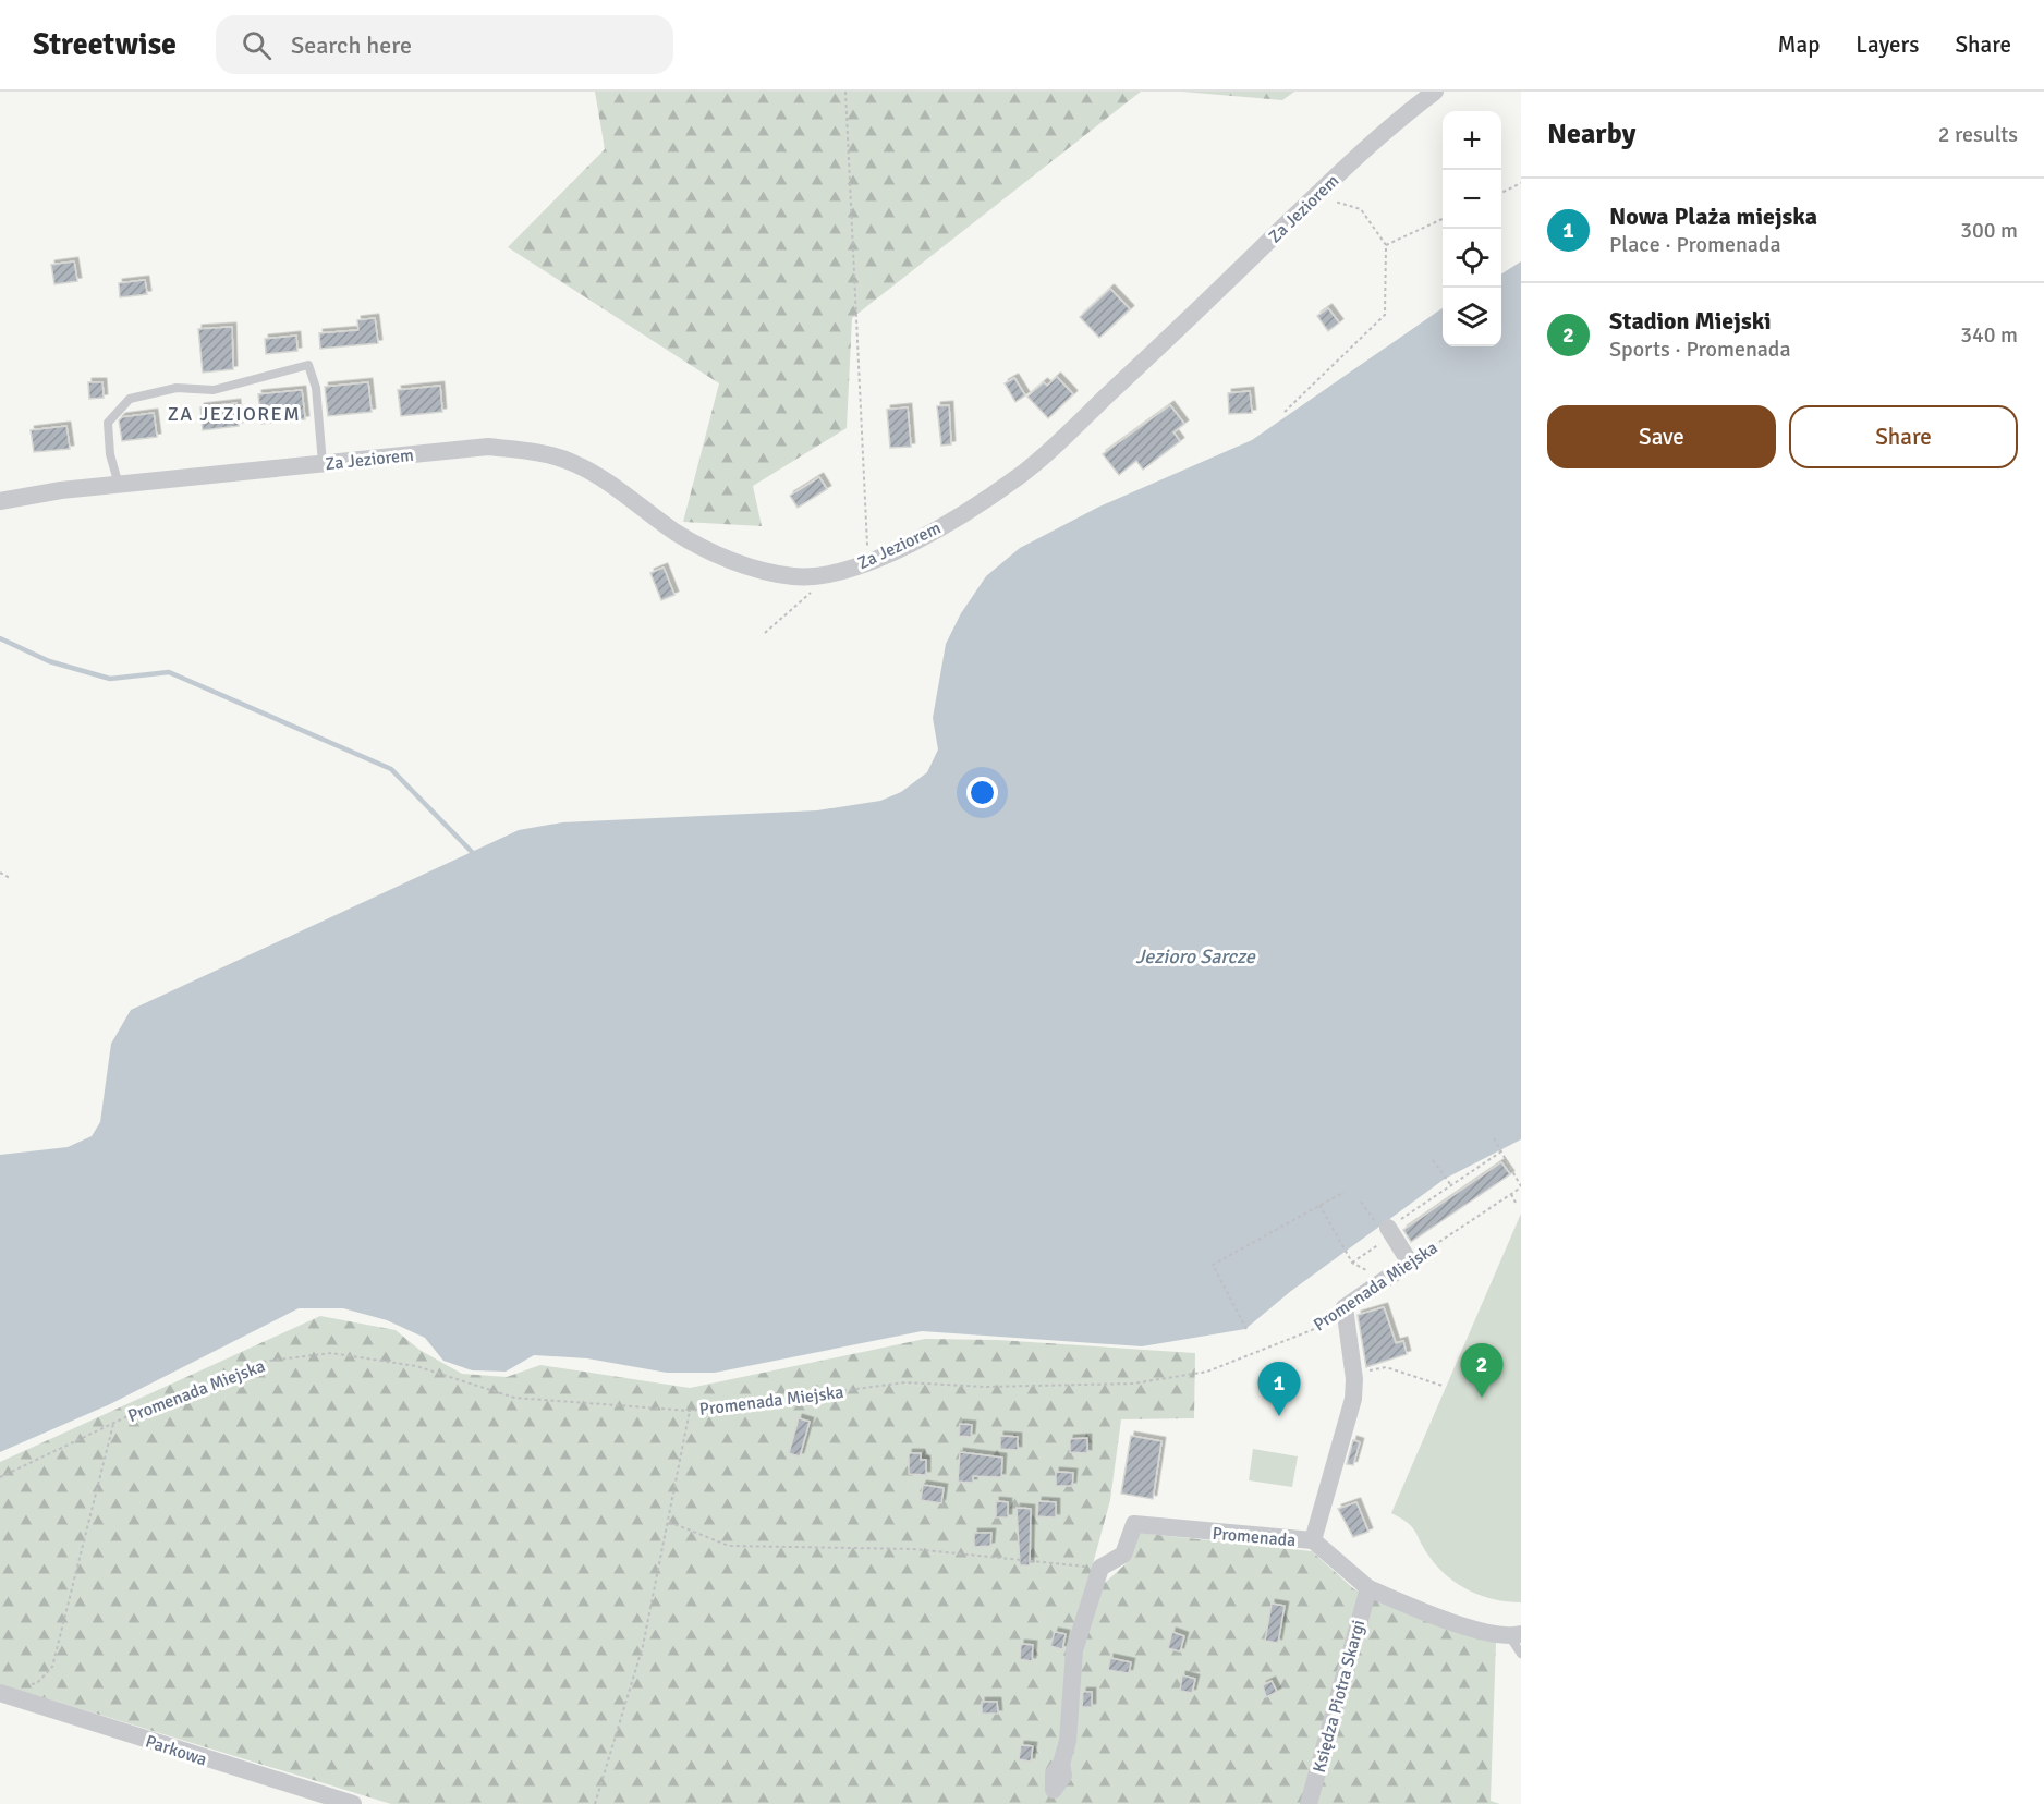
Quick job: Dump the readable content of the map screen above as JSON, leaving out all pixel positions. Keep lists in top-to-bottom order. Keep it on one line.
{"streets":{"street":["Za Jeziorem","Promenada Miejska","Promenada","Księdza Piotra Skargi","Parkowa"]},"crossings":[["Promenada Miejska","Promenada"]],"districts":["ZA JEZIOREM"],"water":["Jezioro Sarcze"],"page":{"header":"Streetwise","search":"Search here","nav":["Map","Layers","Share"],"heading":["Nearby","2 results"],"map_buttons":["+","−"],"list":[{"mark":"1","name":"Nowa Plaża miejska","note":"Place · Promenada","value":"300 m"},{"mark":"2","name":"Stadion Miejski","note":"Sports · Promenada","value":"340 m"}],"buttons":["Save","Share"],"pins":["2","1"]}}
